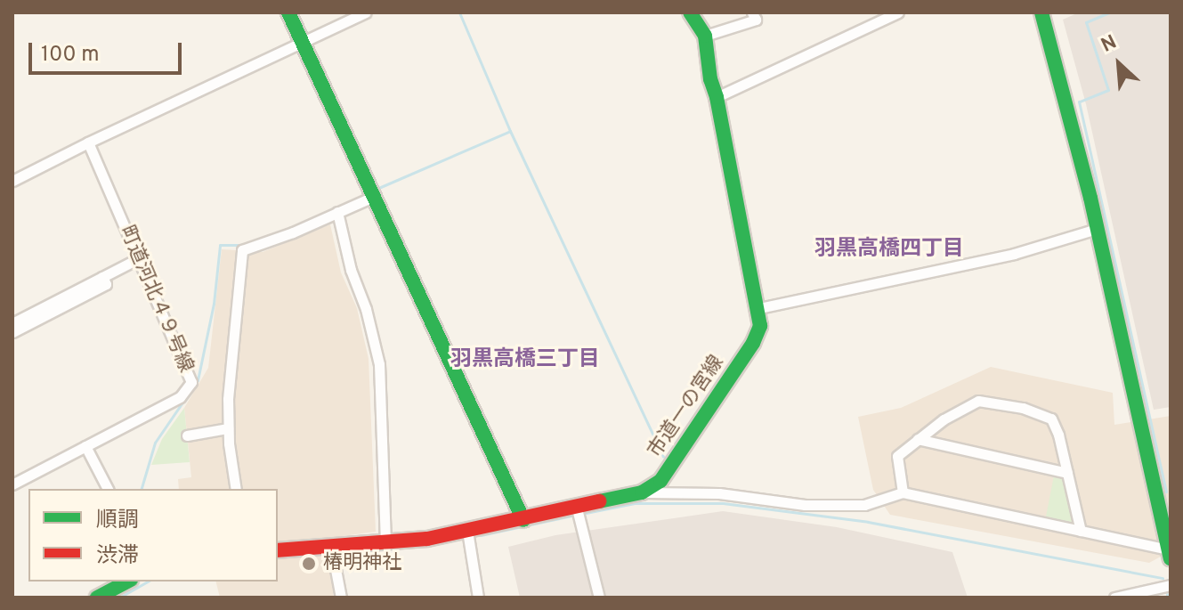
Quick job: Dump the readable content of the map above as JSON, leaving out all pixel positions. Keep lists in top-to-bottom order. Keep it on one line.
{"streets":{"street":["町道河北４９号線","市道一の宮線"]},"districts":["羽黒高橋四丁目","羽黒高橋三丁目"],"places":["椿明神社"],"legend":["順調","渋滞"],"scale_bar":"100 m","north":"top left"}
